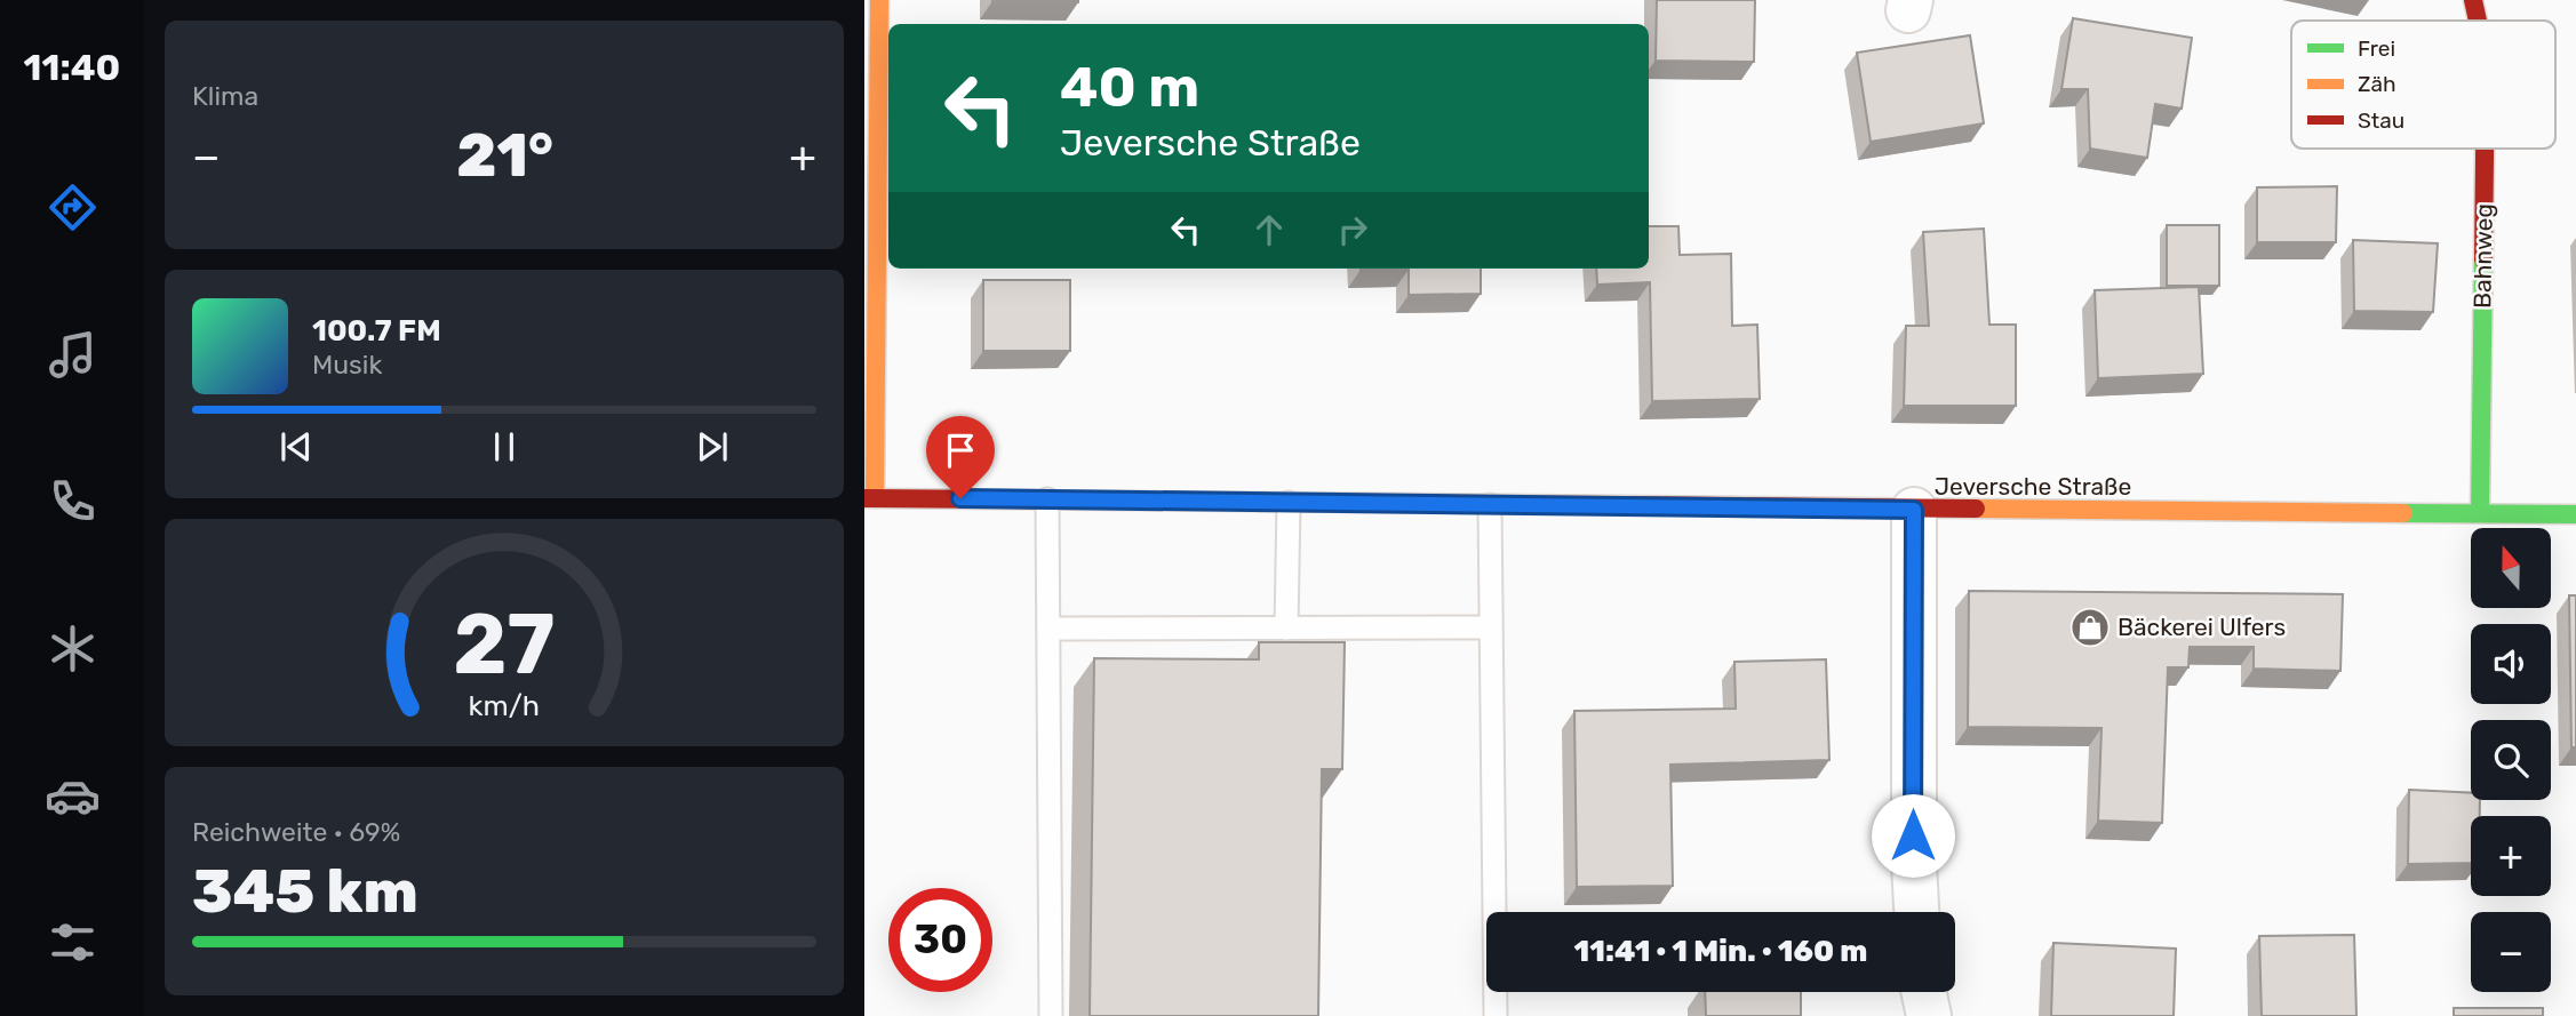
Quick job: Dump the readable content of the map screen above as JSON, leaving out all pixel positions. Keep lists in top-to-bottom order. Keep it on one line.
{"streets":{"street":["Bahnweg","Jeversche Straße"]},"crossings":[["Bahnweg","Jeversche Straße"]],"places":{"shop":["Bäckerei Ulfers"]},"legend":["Frei","Zäh","Stau"],"north":"top","page":{"tabs":"11:40","tile":["Klima",["Reichweite · 69%","345 km"]],"turn":["40 m","Jeversche Straße"],"heat":["−","21°","+"],"song":["100.7 FM","Musik"],"map_buttons":["+","−"],"limit":"30","trip":"11:41 · 1 Min. · 160 m","gauge":["27","km/h"]}}
